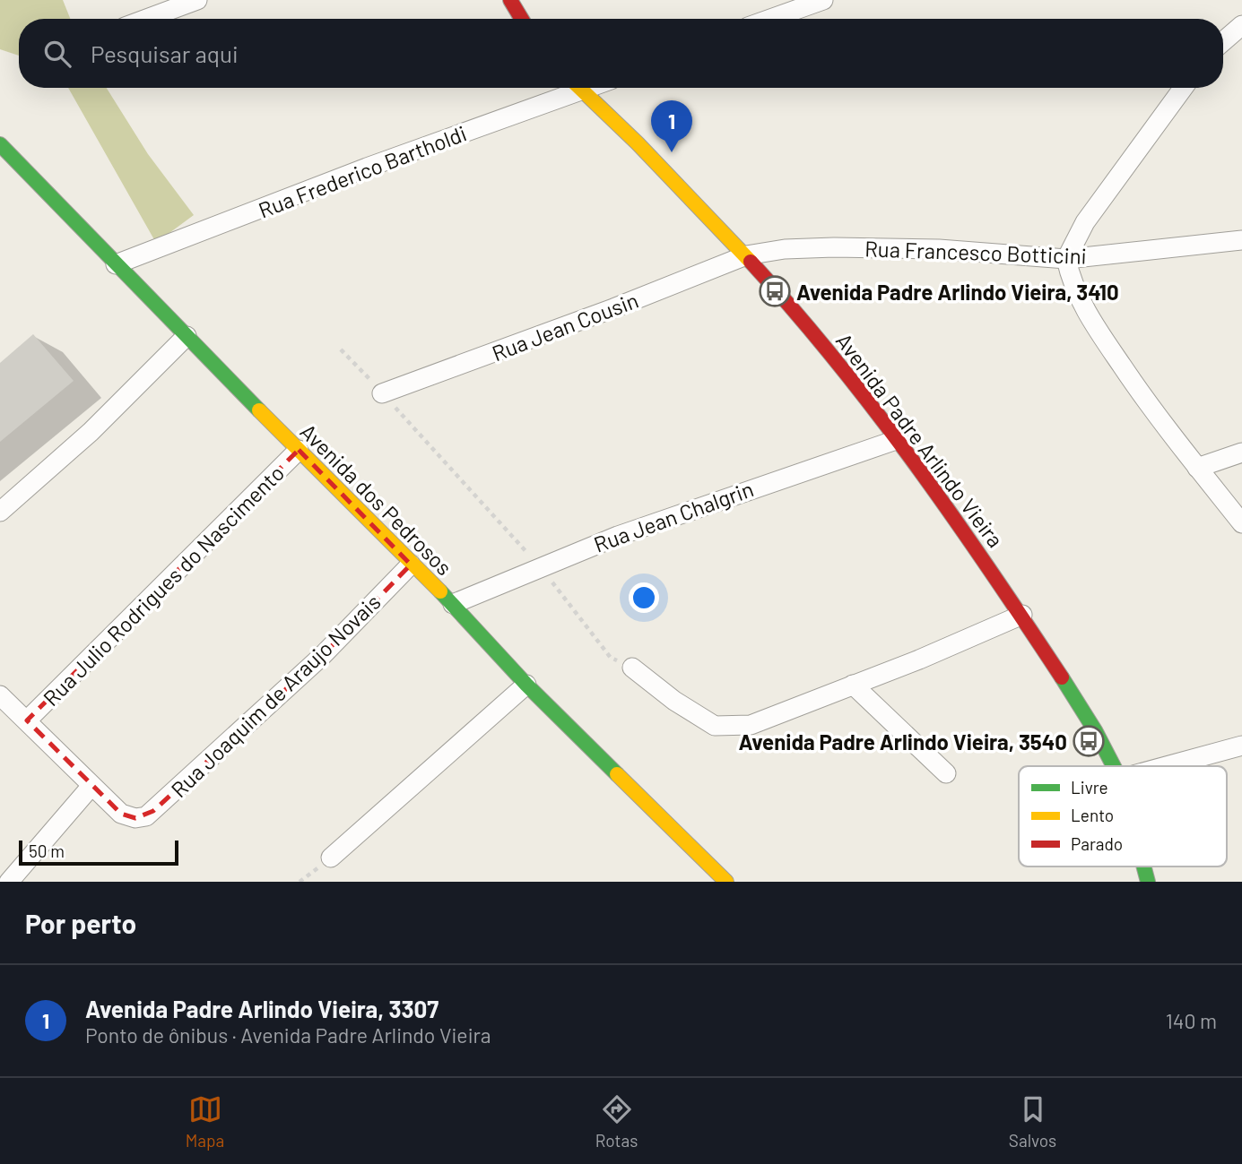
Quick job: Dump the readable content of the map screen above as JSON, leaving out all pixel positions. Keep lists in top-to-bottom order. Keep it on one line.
{"streets":{"street":["Rua Frederico Bartholdi","Rua Francesco Botticini","Rua Jean Cousin","Avenida Padre Arlindo Vieira","Avenida dos Pedrosos","Rua Jean Chalgrin","Rua Julio Rodrigues do Nascimento","Rua Joaquim de Araujo Novais"]},"crossings":[["Rua Frederico Bartholdi","Avenida dos Pedrosos"],["Rua Francesco Botticini","Rua Jean Cousin"],["Rua Francesco Botticini","Avenida Padre Arlindo Vieira"],["Rua Jean Cousin","Avenida Padre Arlindo Vieira"],["Avenida Padre Arlindo Vieira","Rua Jean Chalgrin"],["Avenida dos Pedrosos","Rua Jean Chalgrin"],["Avenida dos Pedrosos","Rua Julio Rodrigues do Nascimento"],["Avenida dos Pedrosos","Rua Joaquim de Araujo Novais"]],"places":{"bus stop":["Avenida Padre Arlindo Vieira, 3410","Avenida Padre Arlindo Vieira, 3540"]},"legend":["Livre","Lento","Parado"],"scale_bar":"50 m","page":{"search":"Pesquisar aqui","pins":"1","scale":"50 m","heading":"Por perto","list":[{"mark":"1","name":"Avenida Padre Arlindo Vieira, 3307","note":"Ponto de ônibus · Avenida Padre Arlindo Vieira","value":"140 m"}],"nav":["Mapa","Rotas","Salvos"]}}
